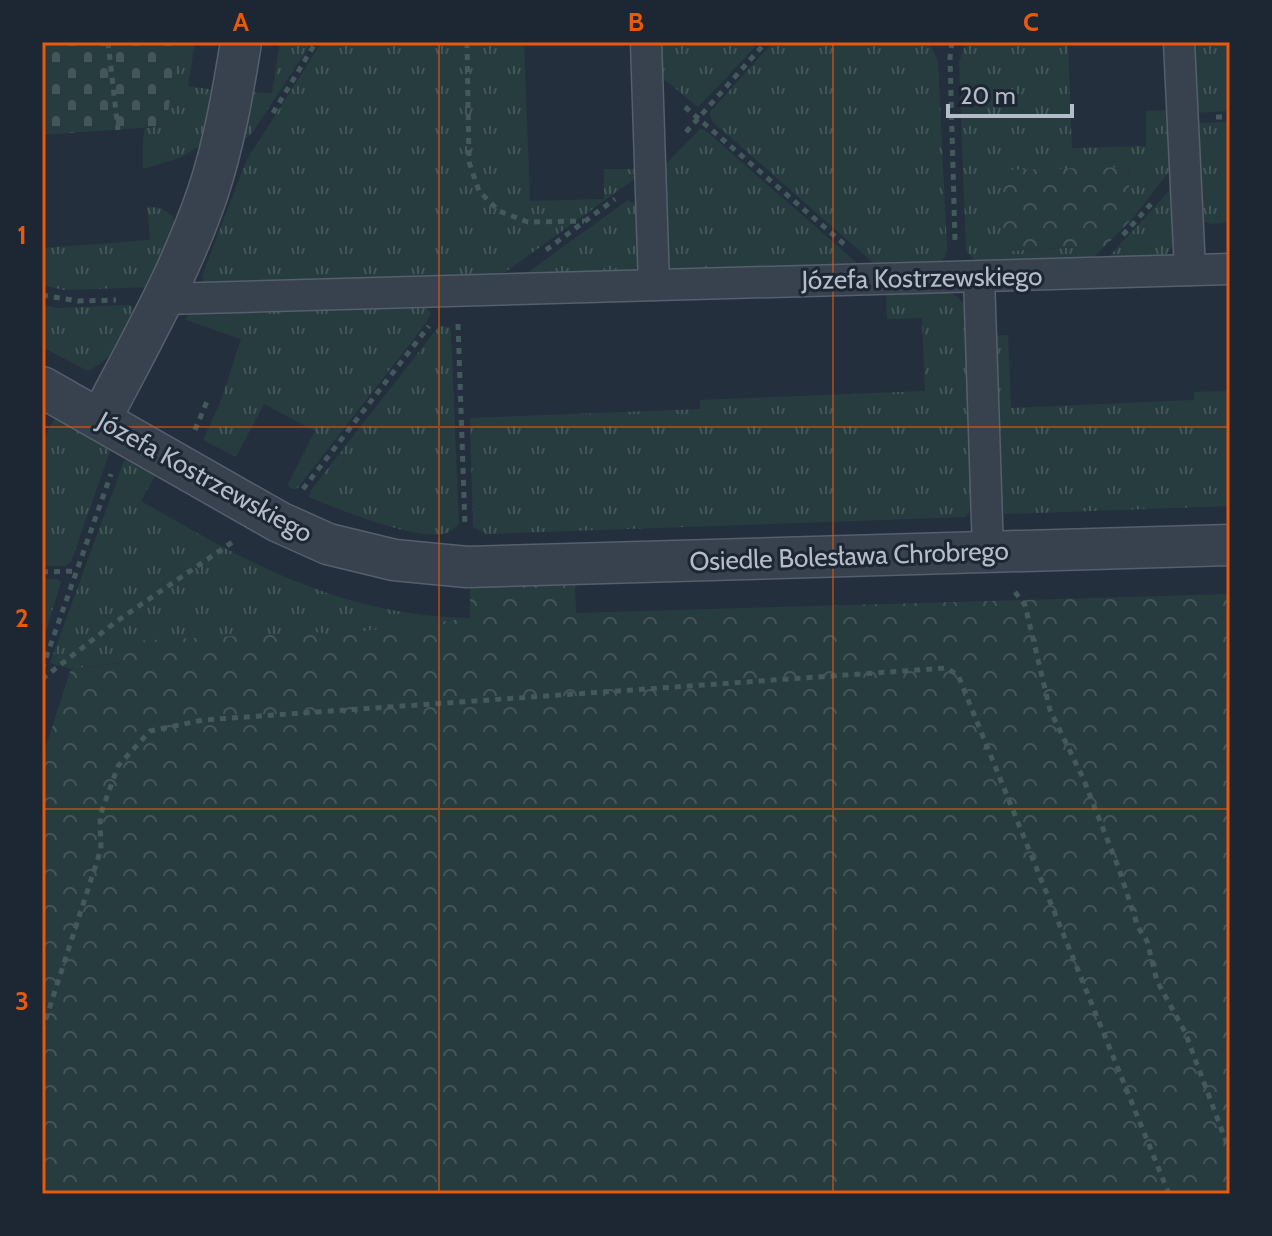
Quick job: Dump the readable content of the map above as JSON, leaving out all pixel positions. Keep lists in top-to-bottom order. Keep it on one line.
{"streets":{"street":["Józefa Kostrzewskiego","Osiedle Bolesława Chrobrego"]},"crossings":[["Józefa Kostrzewskiego","Osiedle Bolesława Chrobrego"]],"scale_bar":"20 m","grid":{"columns":["A","B","C"],"rows":["1","2","3"]}}
